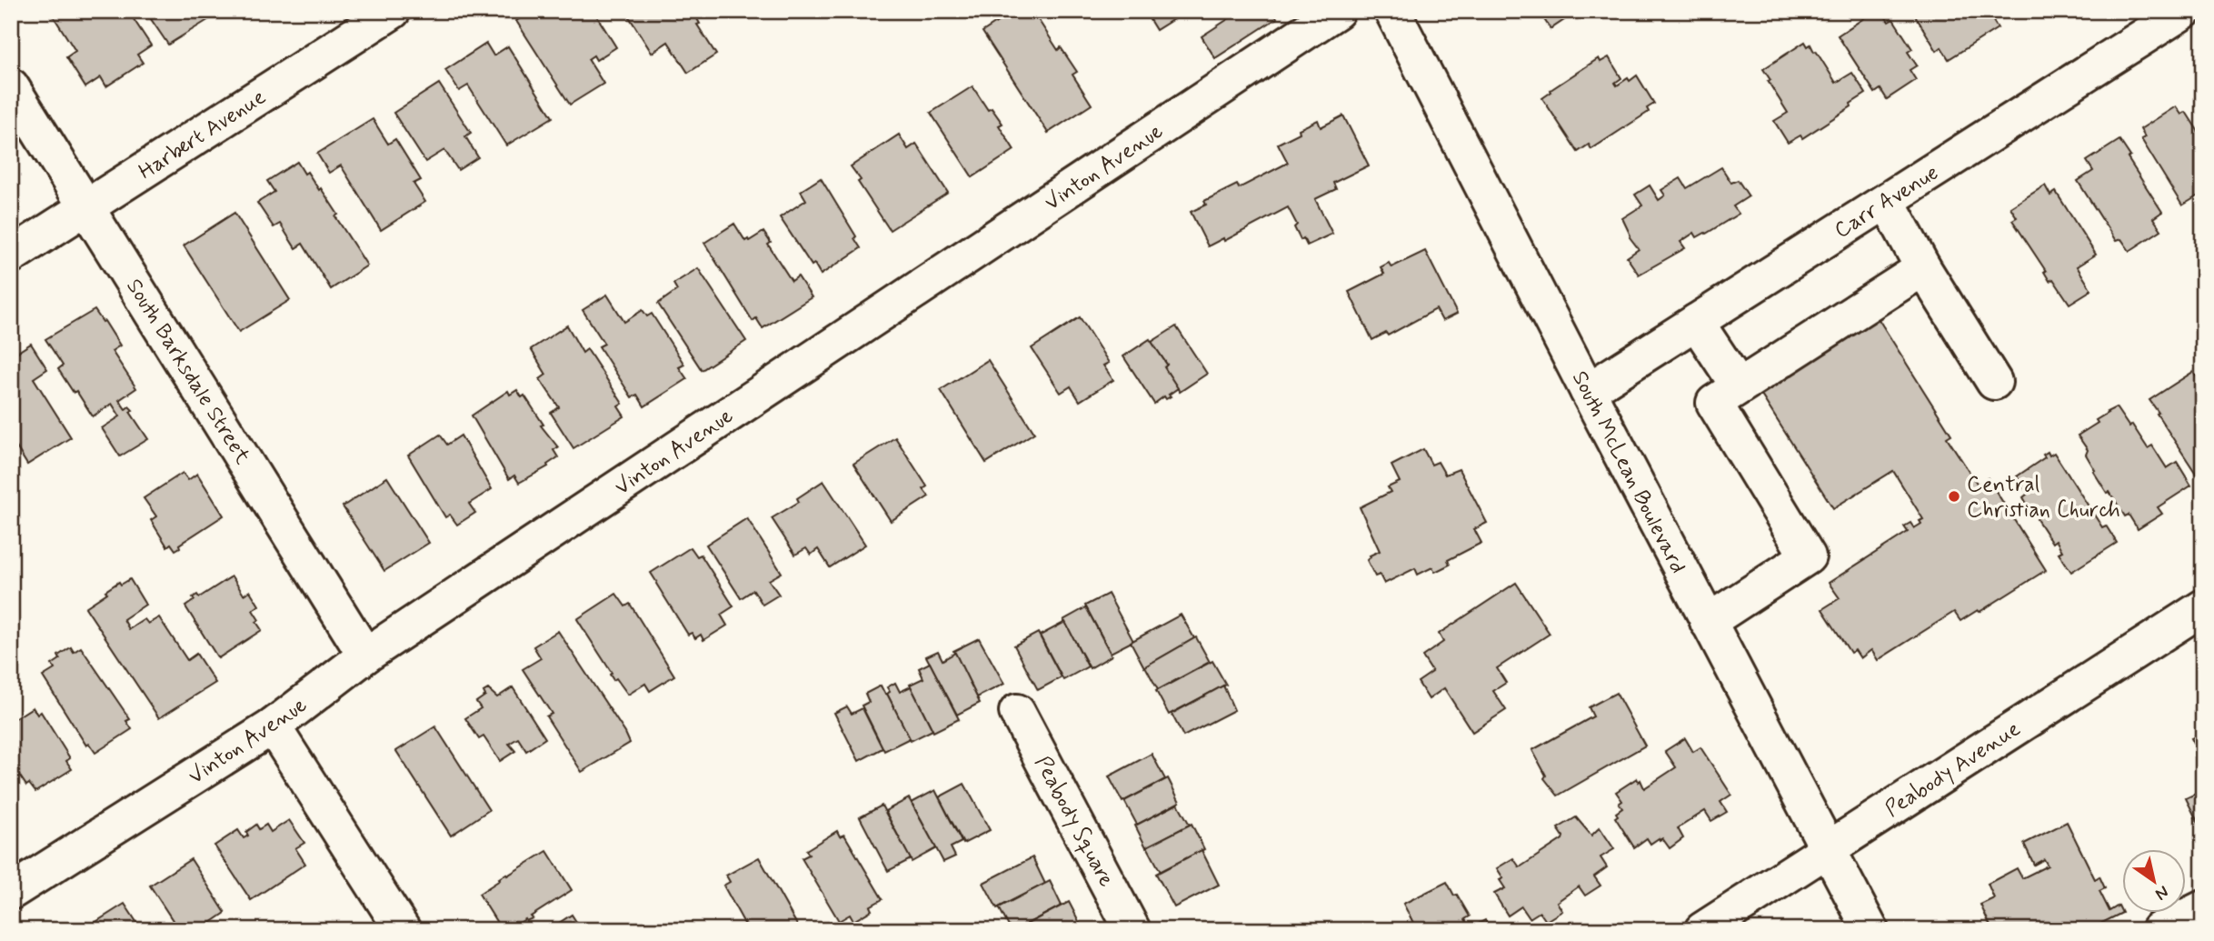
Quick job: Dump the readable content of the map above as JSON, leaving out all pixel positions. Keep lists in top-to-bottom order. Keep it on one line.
{"streets":{"street":["Harbert Avenue","Vinton Avenue","Carr Avenue","South Barksdale Street","South McLean Boulevard","Peabody Avenue","Peabody Square"]},"crossings":[["Harbert Avenue","South Barksdale Street"],["Vinton Avenue","South Barksdale Street"],["Carr Avenue","South McLean Boulevard"],["South McLean Boulevard","Peabody Avenue"]],"places":["Central Christian Church"],"north":"bottom right"}
